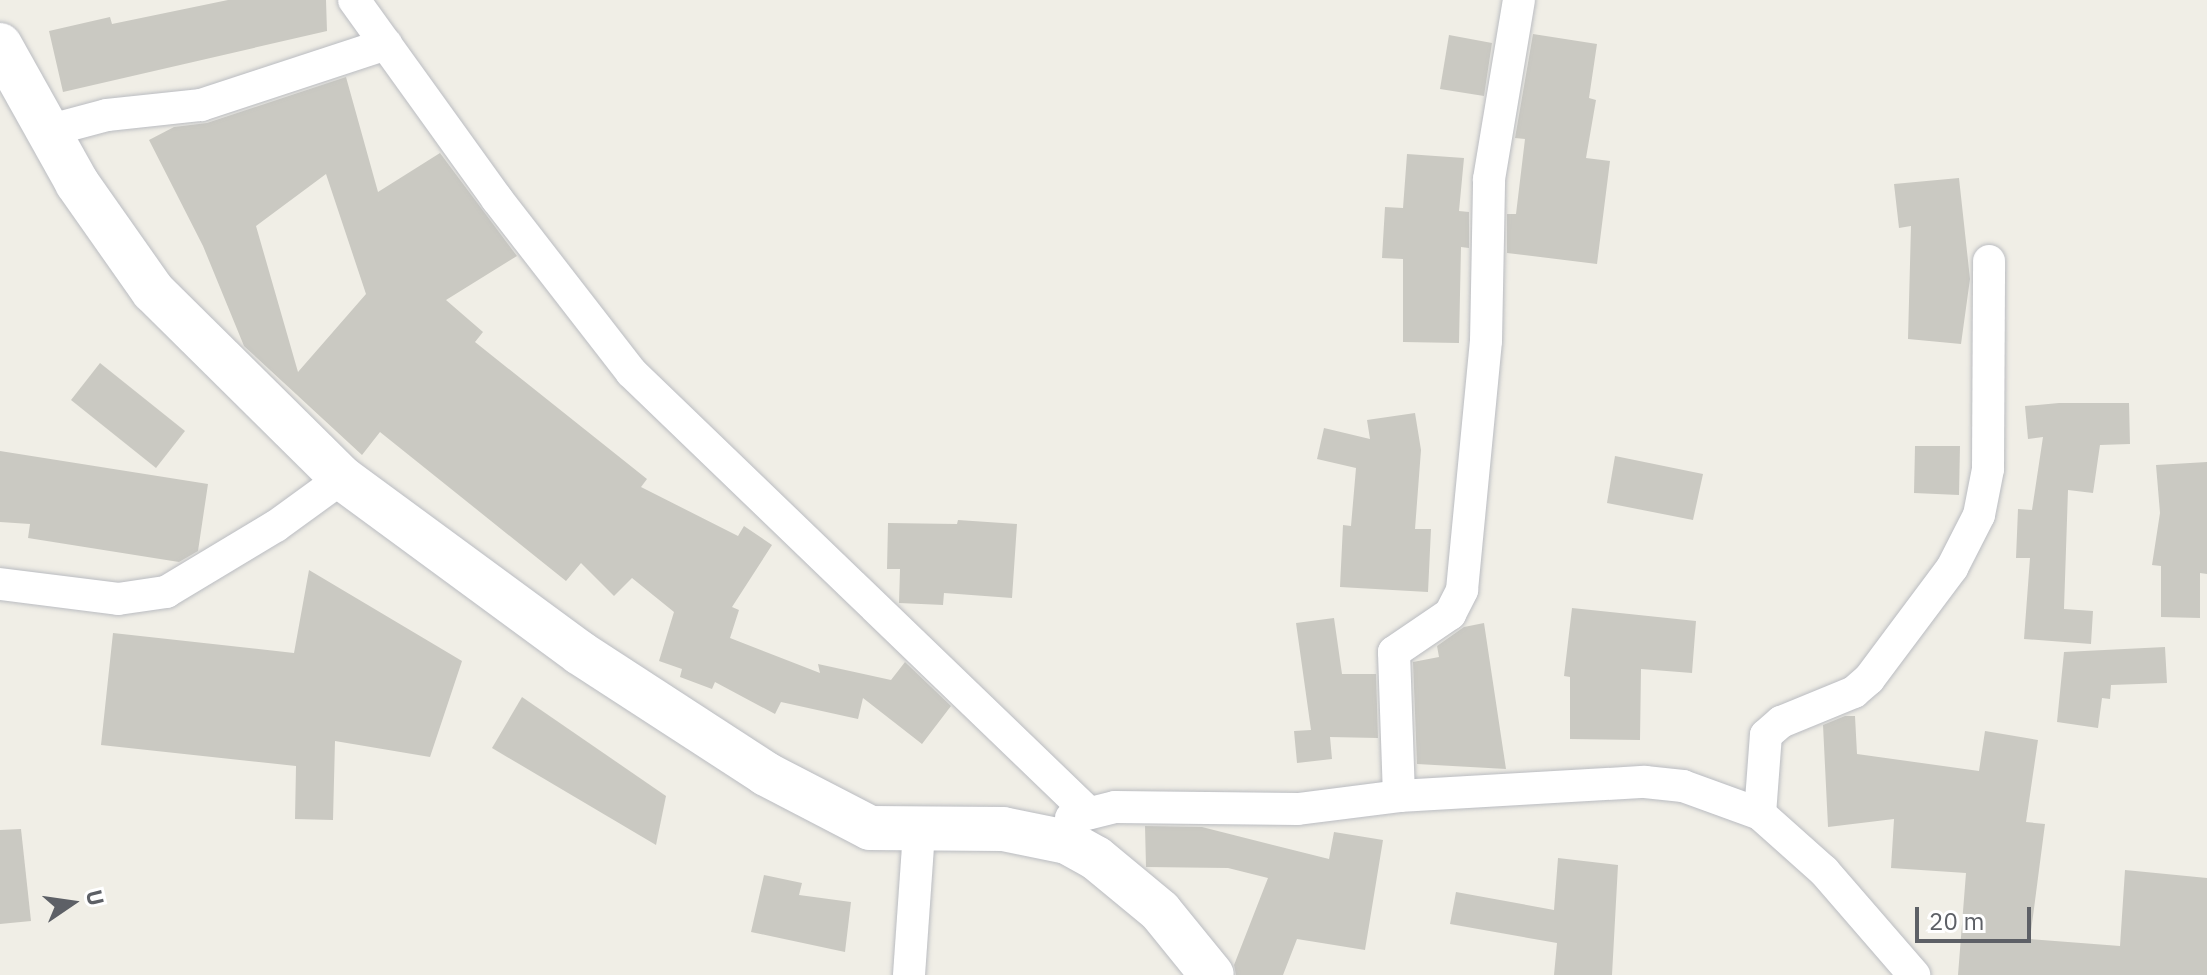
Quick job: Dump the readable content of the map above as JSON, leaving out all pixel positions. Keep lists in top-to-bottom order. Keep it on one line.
{"scale_bar":"20 m","north":"right"}
